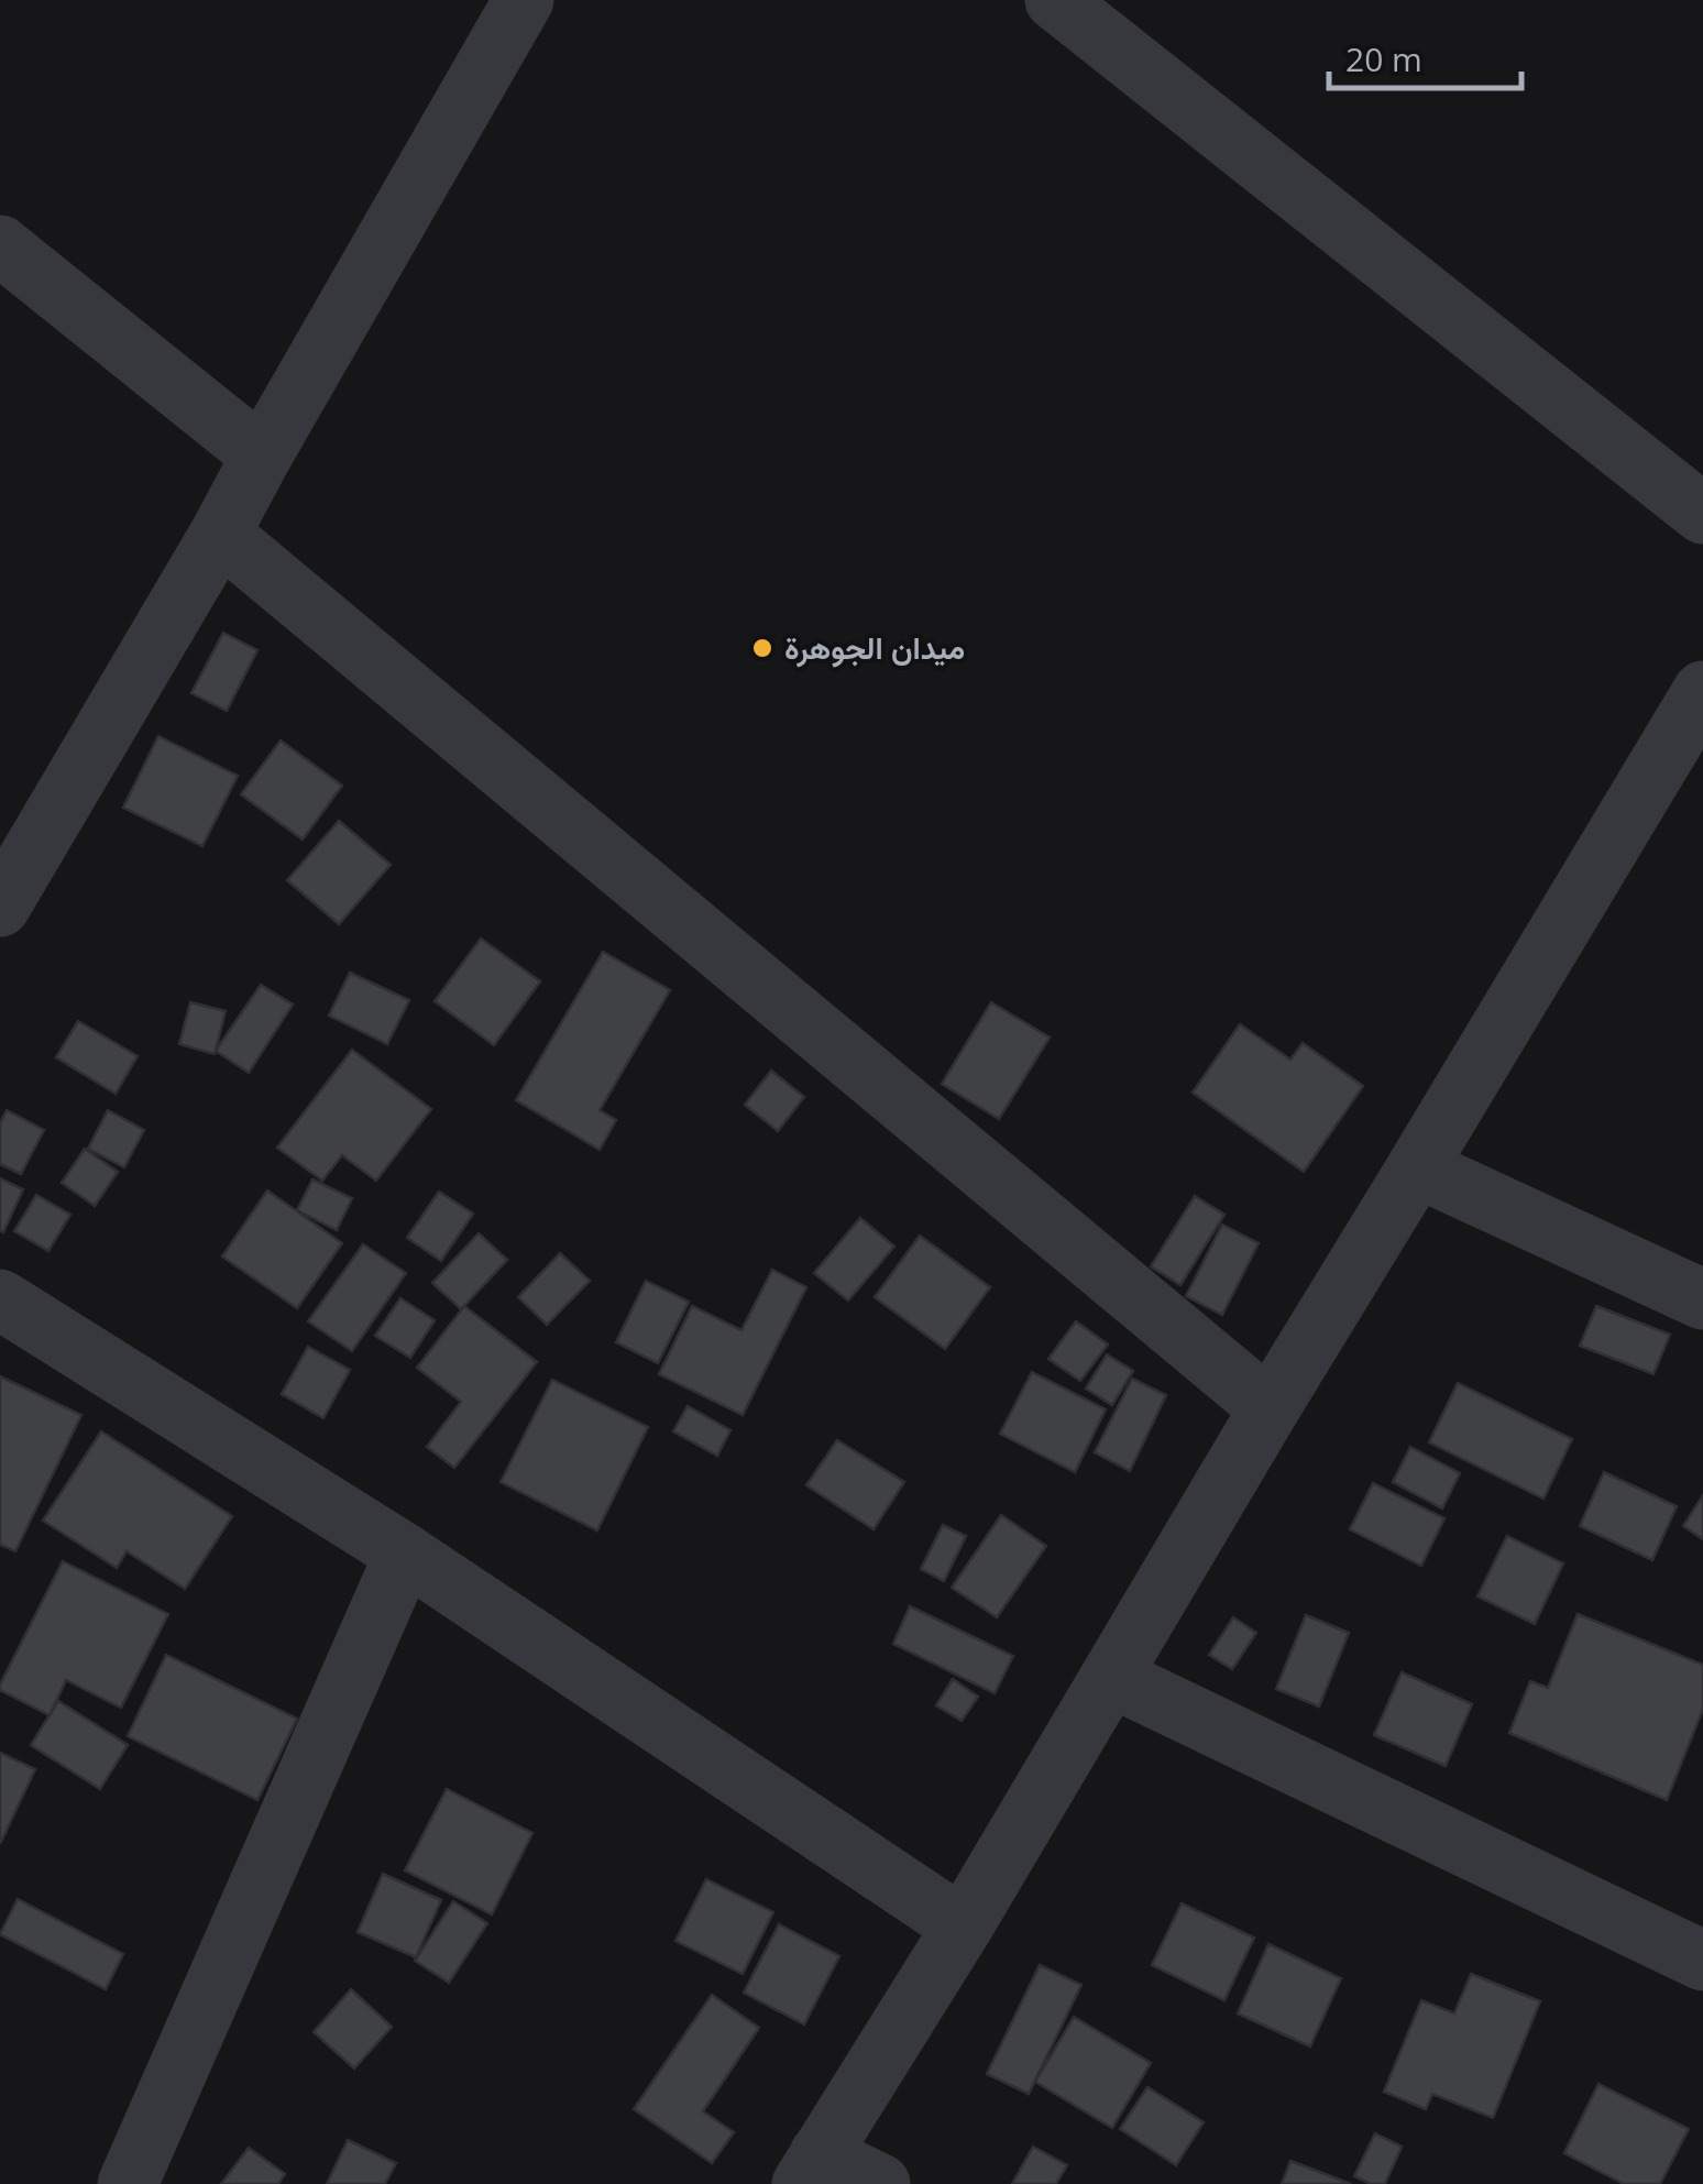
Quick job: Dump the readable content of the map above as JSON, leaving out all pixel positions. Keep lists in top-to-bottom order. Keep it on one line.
{"places":["ميدان الجوهرة"],"scale_bar":"20 m"}
